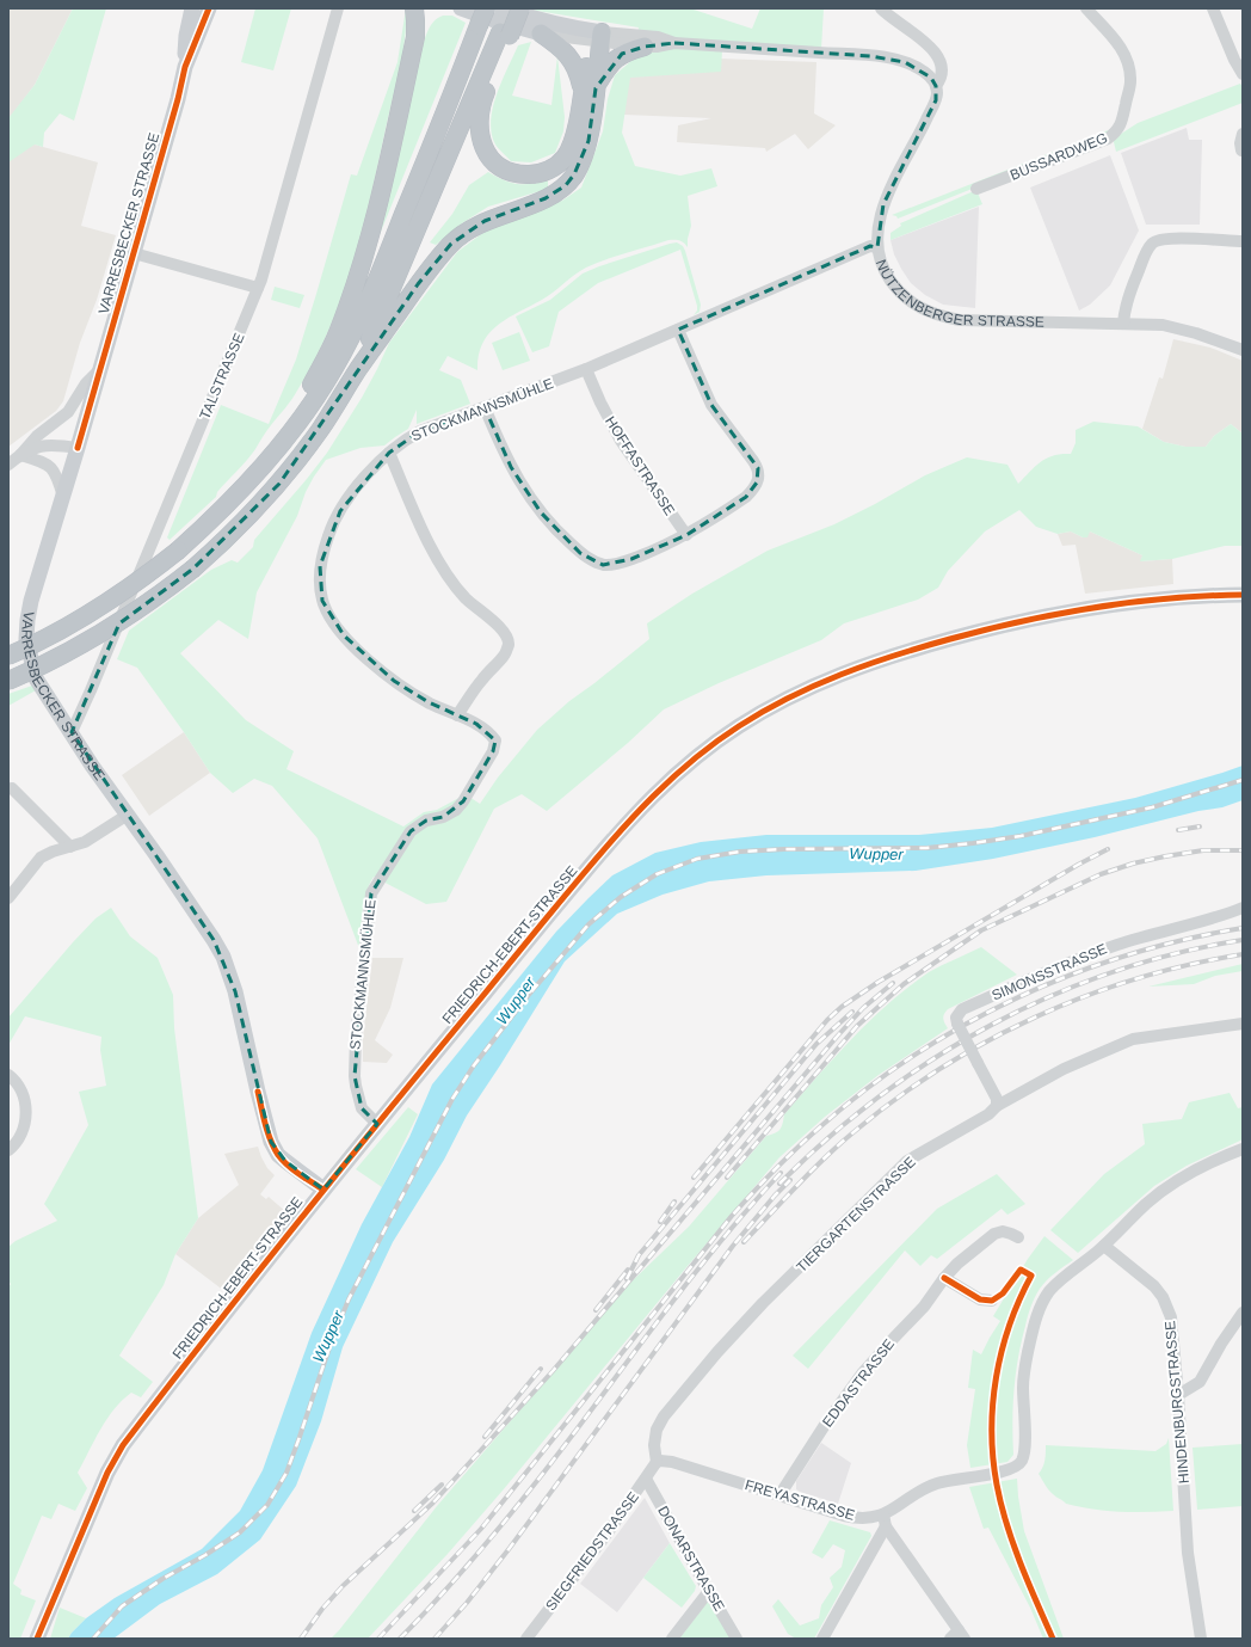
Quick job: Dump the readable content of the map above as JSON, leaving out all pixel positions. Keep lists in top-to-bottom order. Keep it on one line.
{"streets":{"main road":["VARRESBECKER STRASSE","FRIEDRICH-EBERT-STRASSE"],"street":["BUSSARDWEG","NÜTZENBERGER STRASSE","TALSTRASSE","STOCKMANNSMÜHLE","HOFFASTRASSE","SIMONSSTRASSE","TIERGARTENSTRASSE","EDDASTRASSE","HINDENBURGSTRASSE","FREYASTRASSE","SIEGFRIEDSTRASSE","DONARSTRASSE"]},"crossings":[["VARRESBECKER STRASSE","TALSTRASSE"],["VARRESBECKER STRASSE","FRIEDRICH-EBERT-STRASSE"],["NÜTZENBERGER STRASSE","STOCKMANNSMÜHLE"],["STOCKMANNSMÜHLE","HOFFASTRASSE"],["STOCKMANNSMÜHLE","FRIEDRICH-EBERT-STRASSE"],["SIMONSSTRASSE","TIERGARTENSTRASSE"],["TIERGARTENSTRASSE","FREYASTRASSE"],["TIERGARTENSTRASSE","SIEGFRIEDSTRASSE"],["EDDASTRASSE","FREYASTRASSE"],["FREYASTRASSE","SIEGFRIEDSTRASSE"],["SIEGFRIEDSTRASSE","DONARSTRASSE"]],"water":["Wupper"]}
